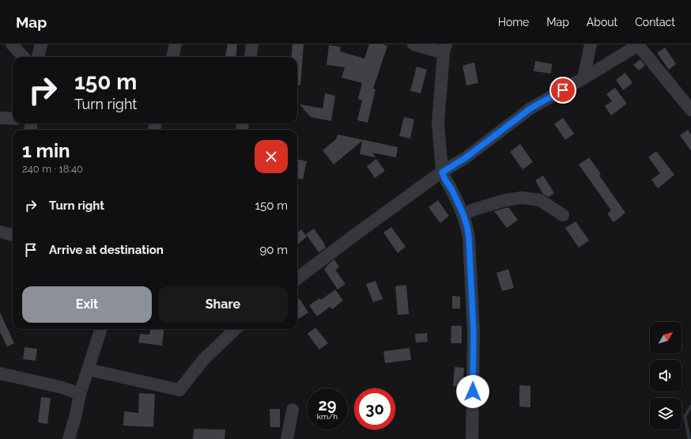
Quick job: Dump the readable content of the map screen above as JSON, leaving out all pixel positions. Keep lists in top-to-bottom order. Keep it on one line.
{"north":"top right","page":{"header":"Map","nav":["Home","Map","About","Contact"],"turn":["150 m","Turn right"],"heading":["1 min","240 m · 18:40"],"list":[{"name":"Turn right","value":"150 m"},{"name":"Arrive at destination","value":"90 m"}],"buttons":["Exit","Share"],"speed":"29 km/h","limit":"30"}}
